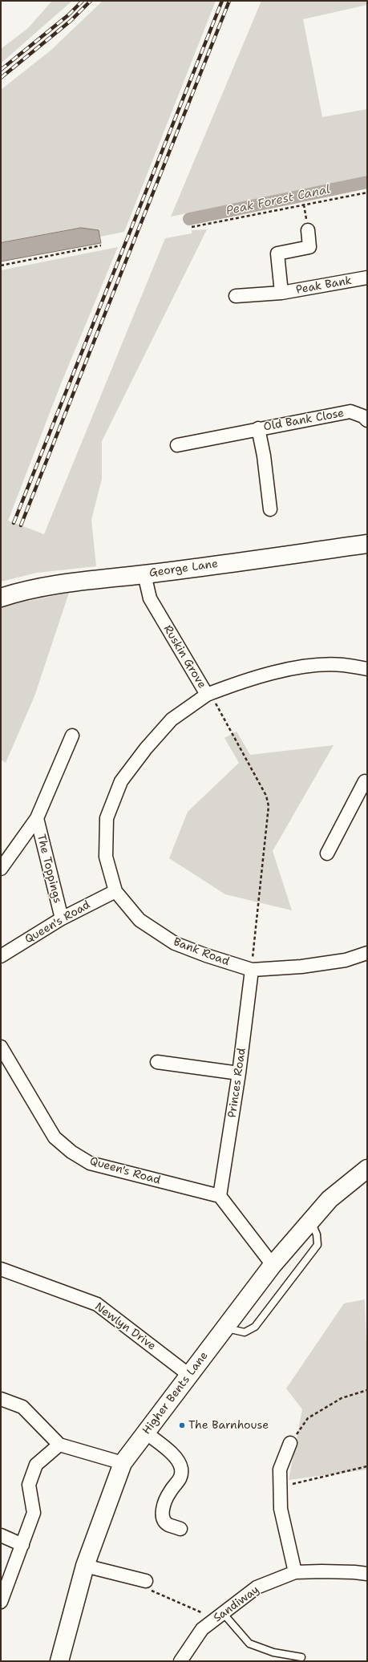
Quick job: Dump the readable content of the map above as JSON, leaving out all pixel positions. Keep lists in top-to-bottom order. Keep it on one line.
{"streets":{"main road":["George Lane","Higher Bents Lane"],"street":["Peak Bank","Old Bank Close","Ruskin Grove","The Toppings","Queen's Road","Bank Road","Princes Road","Newlyn Drive","Sandiway"]},"crossings":[["George Lane","Ruskin Grove"],["Ruskin Grove","Bank Road"],["The Toppings","Queen's Road"],["Queen's Road","Bank Road"],["Queen's Road","Princes Road"],["Bank Road","Princes Road"],["Newlyn Drive","Higher Bents Lane"]],"water":["Peak Forest Canal"],"places":["The Barnhouse"]}
